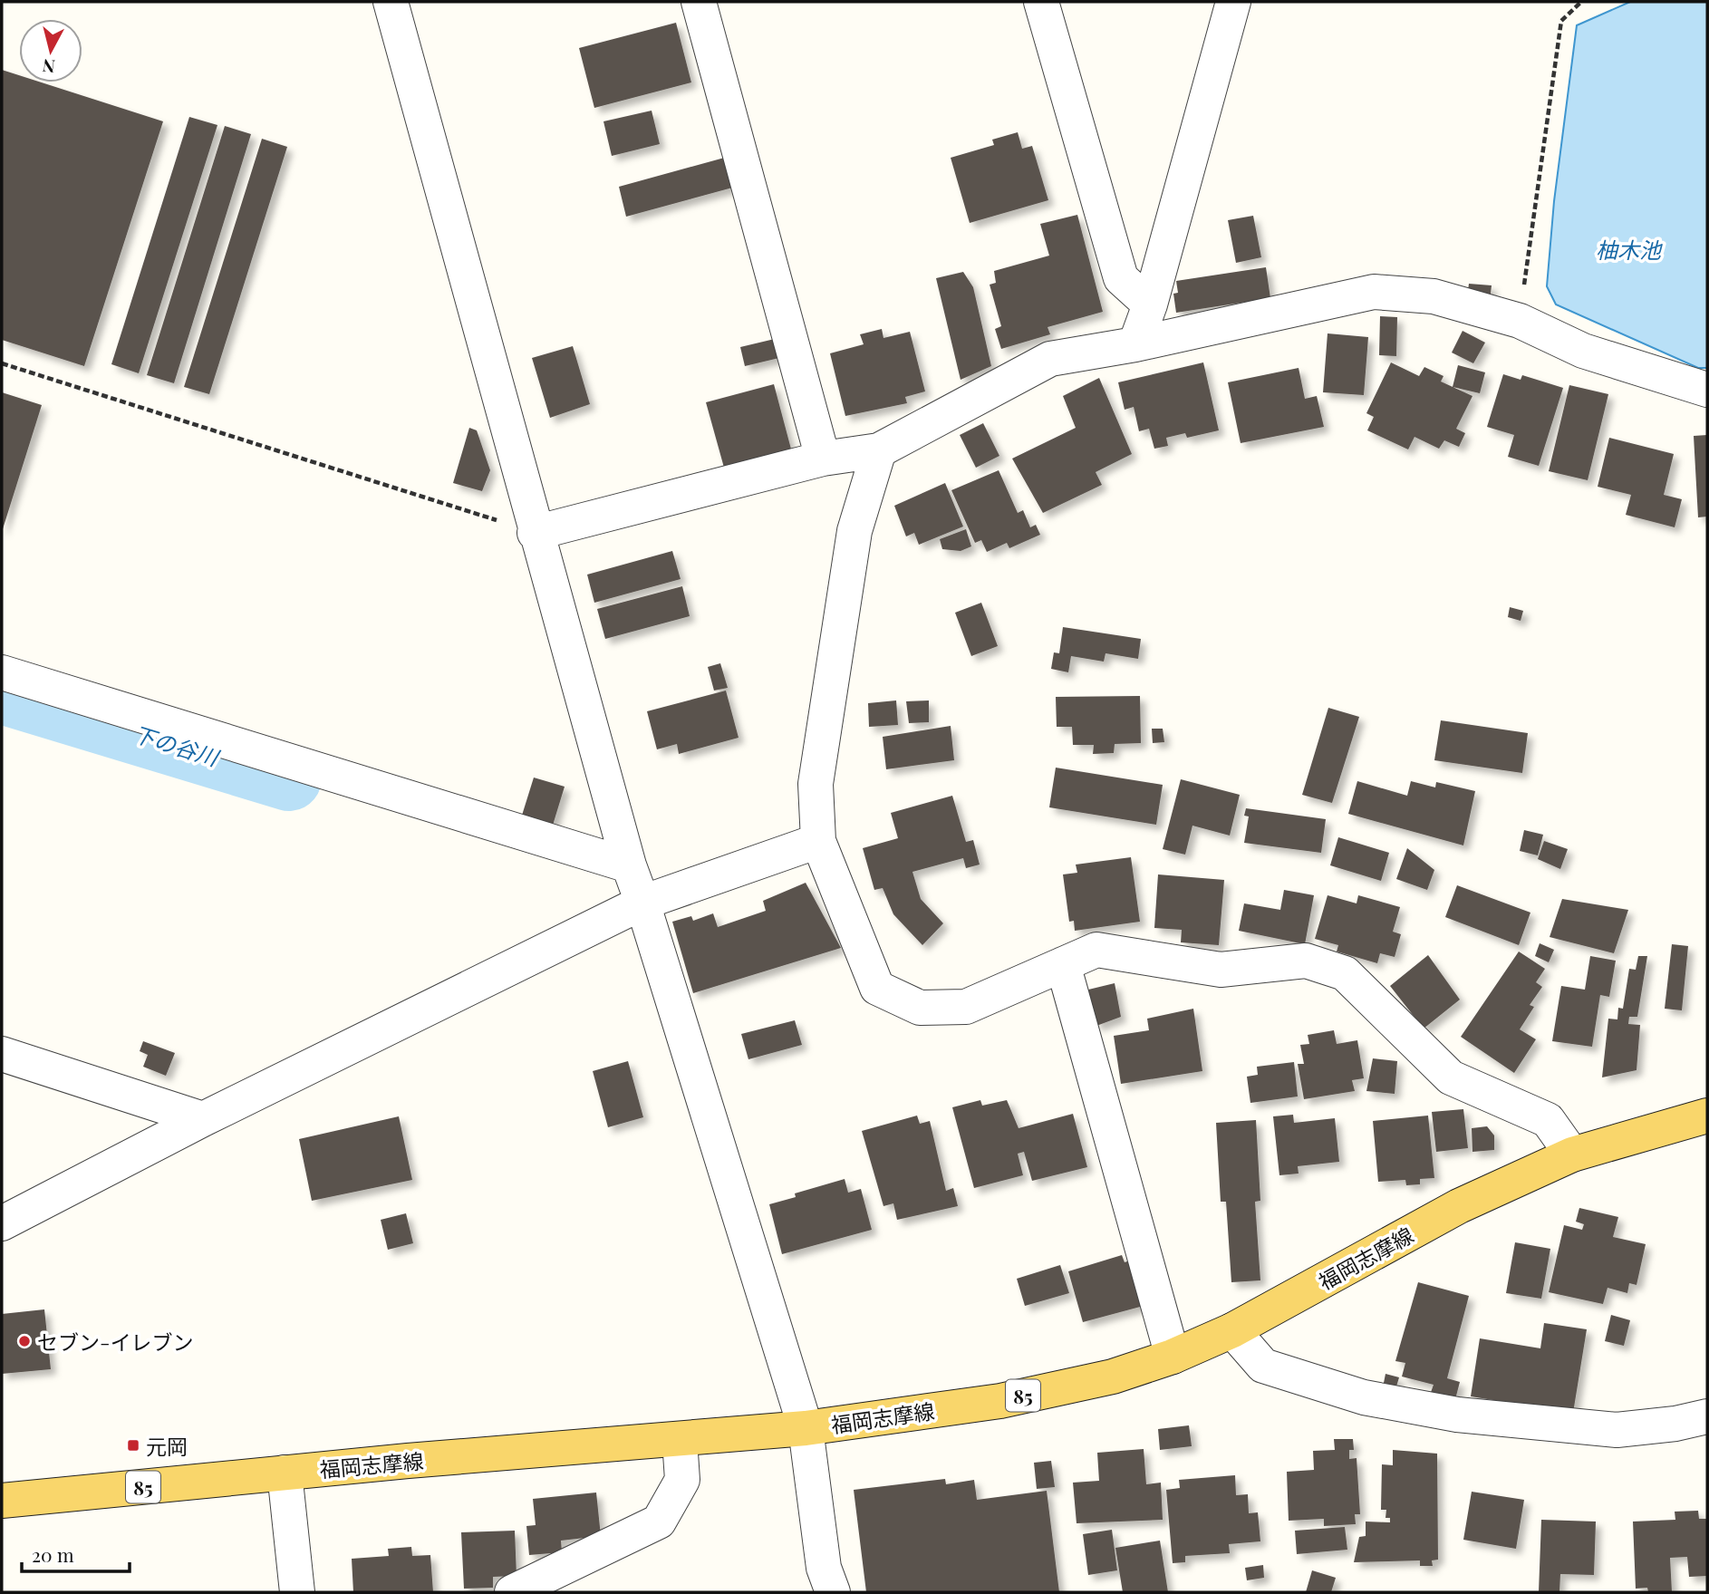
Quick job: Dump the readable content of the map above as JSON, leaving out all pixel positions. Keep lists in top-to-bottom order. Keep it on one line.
{"streets":{"main road":["福岡志摩線","85"]},"water":["柚木池","下の谷川"],"places":{"other":["セブン-イレブン"],"transit":["元岡"]},"scale_bar":"20 m","north":"bottom"}
